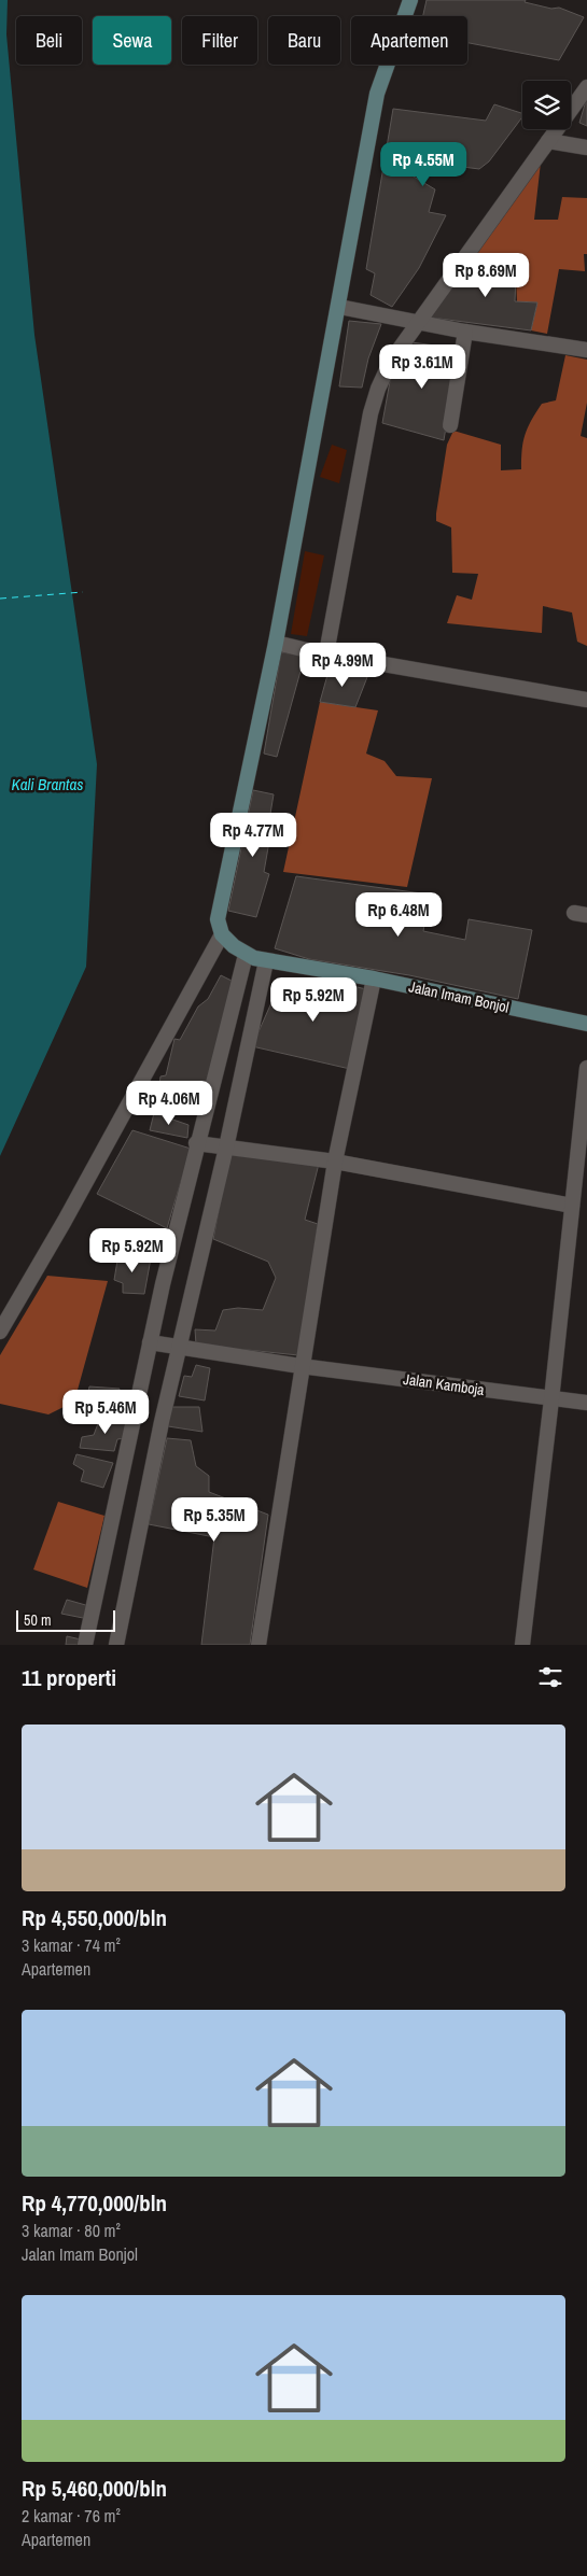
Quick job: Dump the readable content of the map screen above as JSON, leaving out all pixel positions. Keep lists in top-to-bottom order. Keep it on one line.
{"streets":{"main road":["Jalan Imam Bonjol"],"street":["Jalan Kamboja"]},"water":["Kali Brantas"],"scale_bar":"50 m","page":{"chip":["Beli","Sewa","Filter","Baru","Apartemen"],"price":["Rp 4.55M","Rp 8.69M","Rp 3.61M","Rp 4.99M","Rp 4.77M","Rp 6.48M","Rp 5.92M","Rp 4.06M","Rp 5.92M","Rp 5.46M","Rp 5.35M"],"scale":"50 m","heading":"11 properti","list":[{"name":"Rp 4,550,000/bln","note":"3 kamar · 74 m² · Apartemen"},{"name":"Rp 4,770,000/bln","note":"3 kamar · 80 m² · Jalan Imam Bonjol"},{"name":"Rp 5,460,000/bln","note":"2 kamar · 76 m² · Apartemen"}]}}
